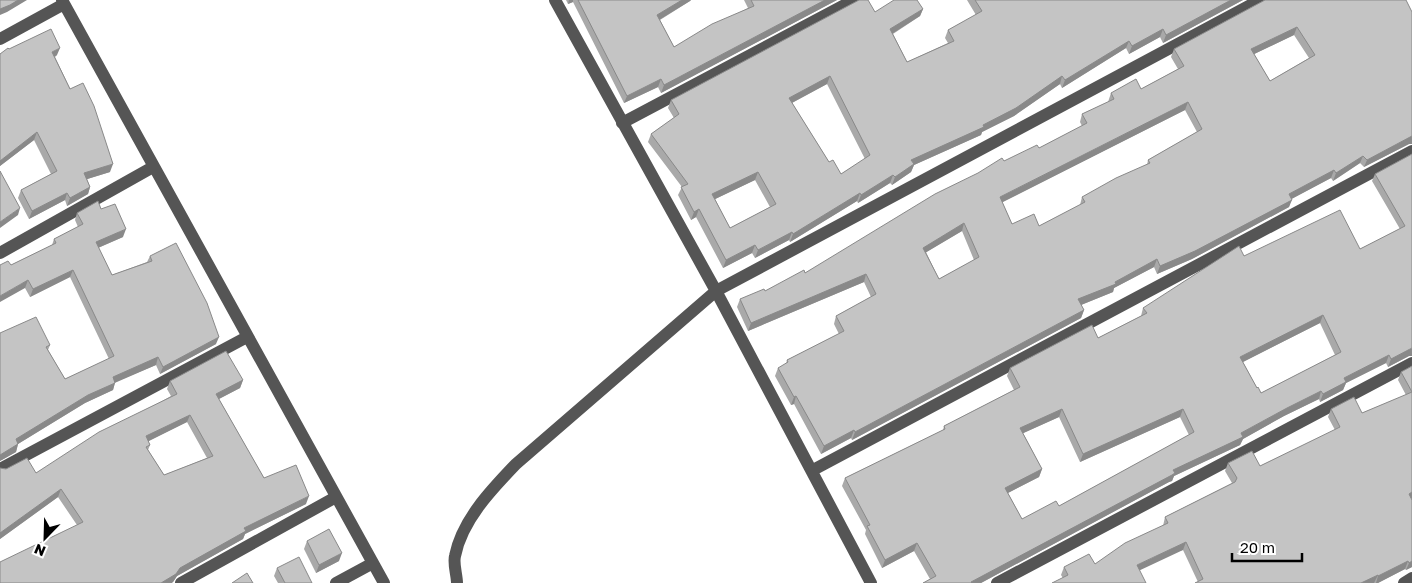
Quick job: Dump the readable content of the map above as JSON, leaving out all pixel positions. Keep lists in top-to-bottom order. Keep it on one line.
{"scale_bar":"20 m","north":"bottom left"}
